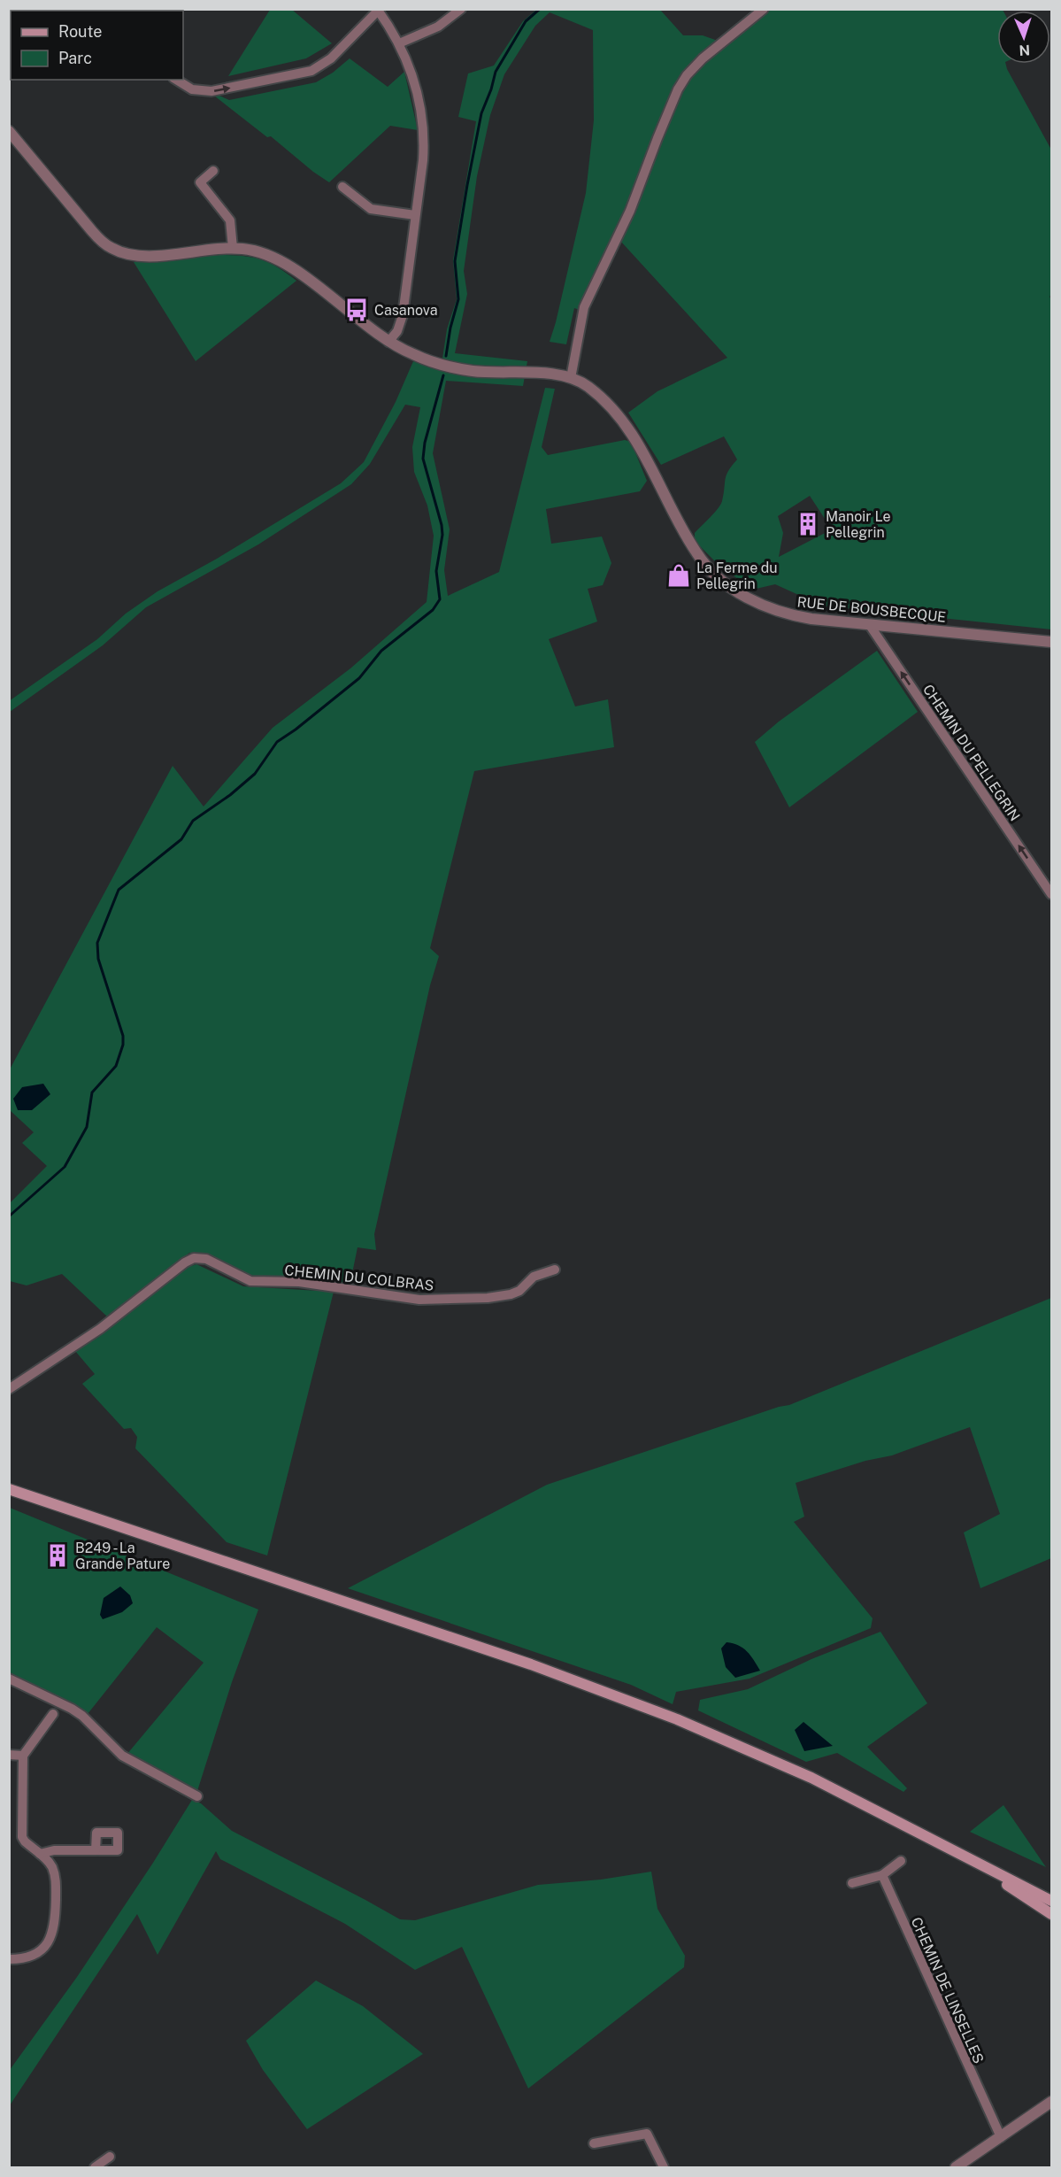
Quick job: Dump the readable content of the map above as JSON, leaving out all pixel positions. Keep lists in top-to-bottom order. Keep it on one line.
{"streets":{"street":["RUE DE BOUSBECQUE","CHEMIN DU PELLEGRIN","CHEMIN DU COLBRAS","CHEMIN DE LINSELLES"]},"crossings":[["RUE DE BOUSBECQUE","CHEMIN DU PELLEGRIN"]],"one_way":["CHEMIN DU PELLEGRIN"],"places":{"bus stop":["Casanova"],"building":["Manoir Le Pellegrin","B249 - La Grande Pature"],"shop":["La Ferme du Pellegrin"]},"legend":["Route","Parc"],"north":"bottom"}
